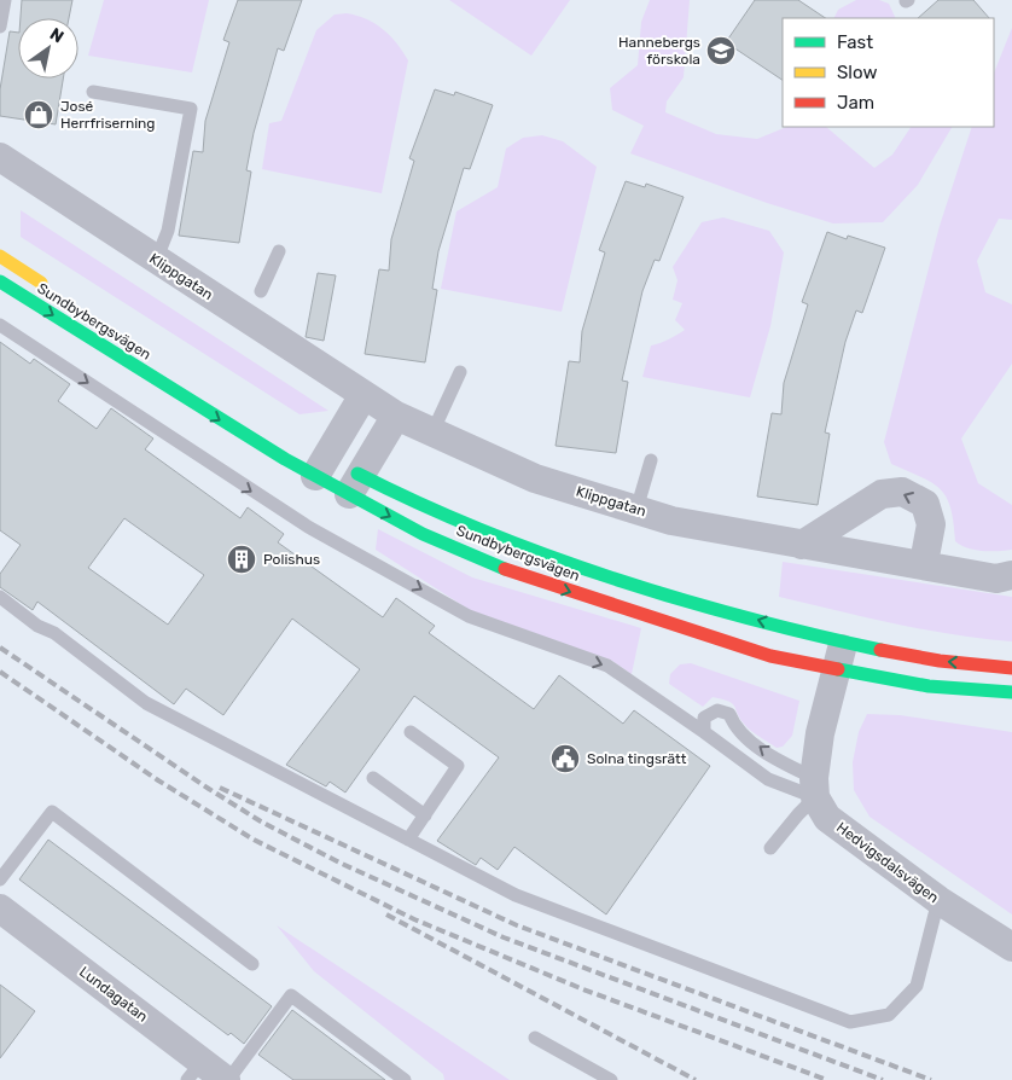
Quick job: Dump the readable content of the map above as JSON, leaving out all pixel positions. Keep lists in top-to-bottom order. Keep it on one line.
{"streets":{"main road":["Sundbybergsvägen"],"street":["Klippgatan","Hedvigsdalsvägen","Lundagatan"]},"places":{"school or university":["Hannebergs förskola"],"shop":["José Herrfriserning"],"building":["Polishus"],"public building":["Solna tingsrätt"]},"legend":["Fast","Slow","Jam"],"north":"top right"}
